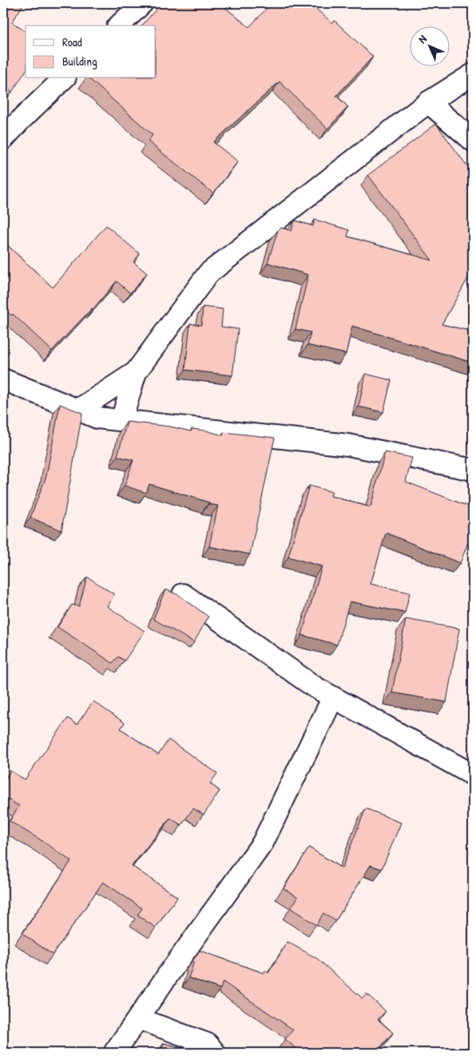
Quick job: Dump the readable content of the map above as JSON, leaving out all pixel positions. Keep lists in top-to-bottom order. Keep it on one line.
{"legend":["Road","Building"],"north":"top left"}
